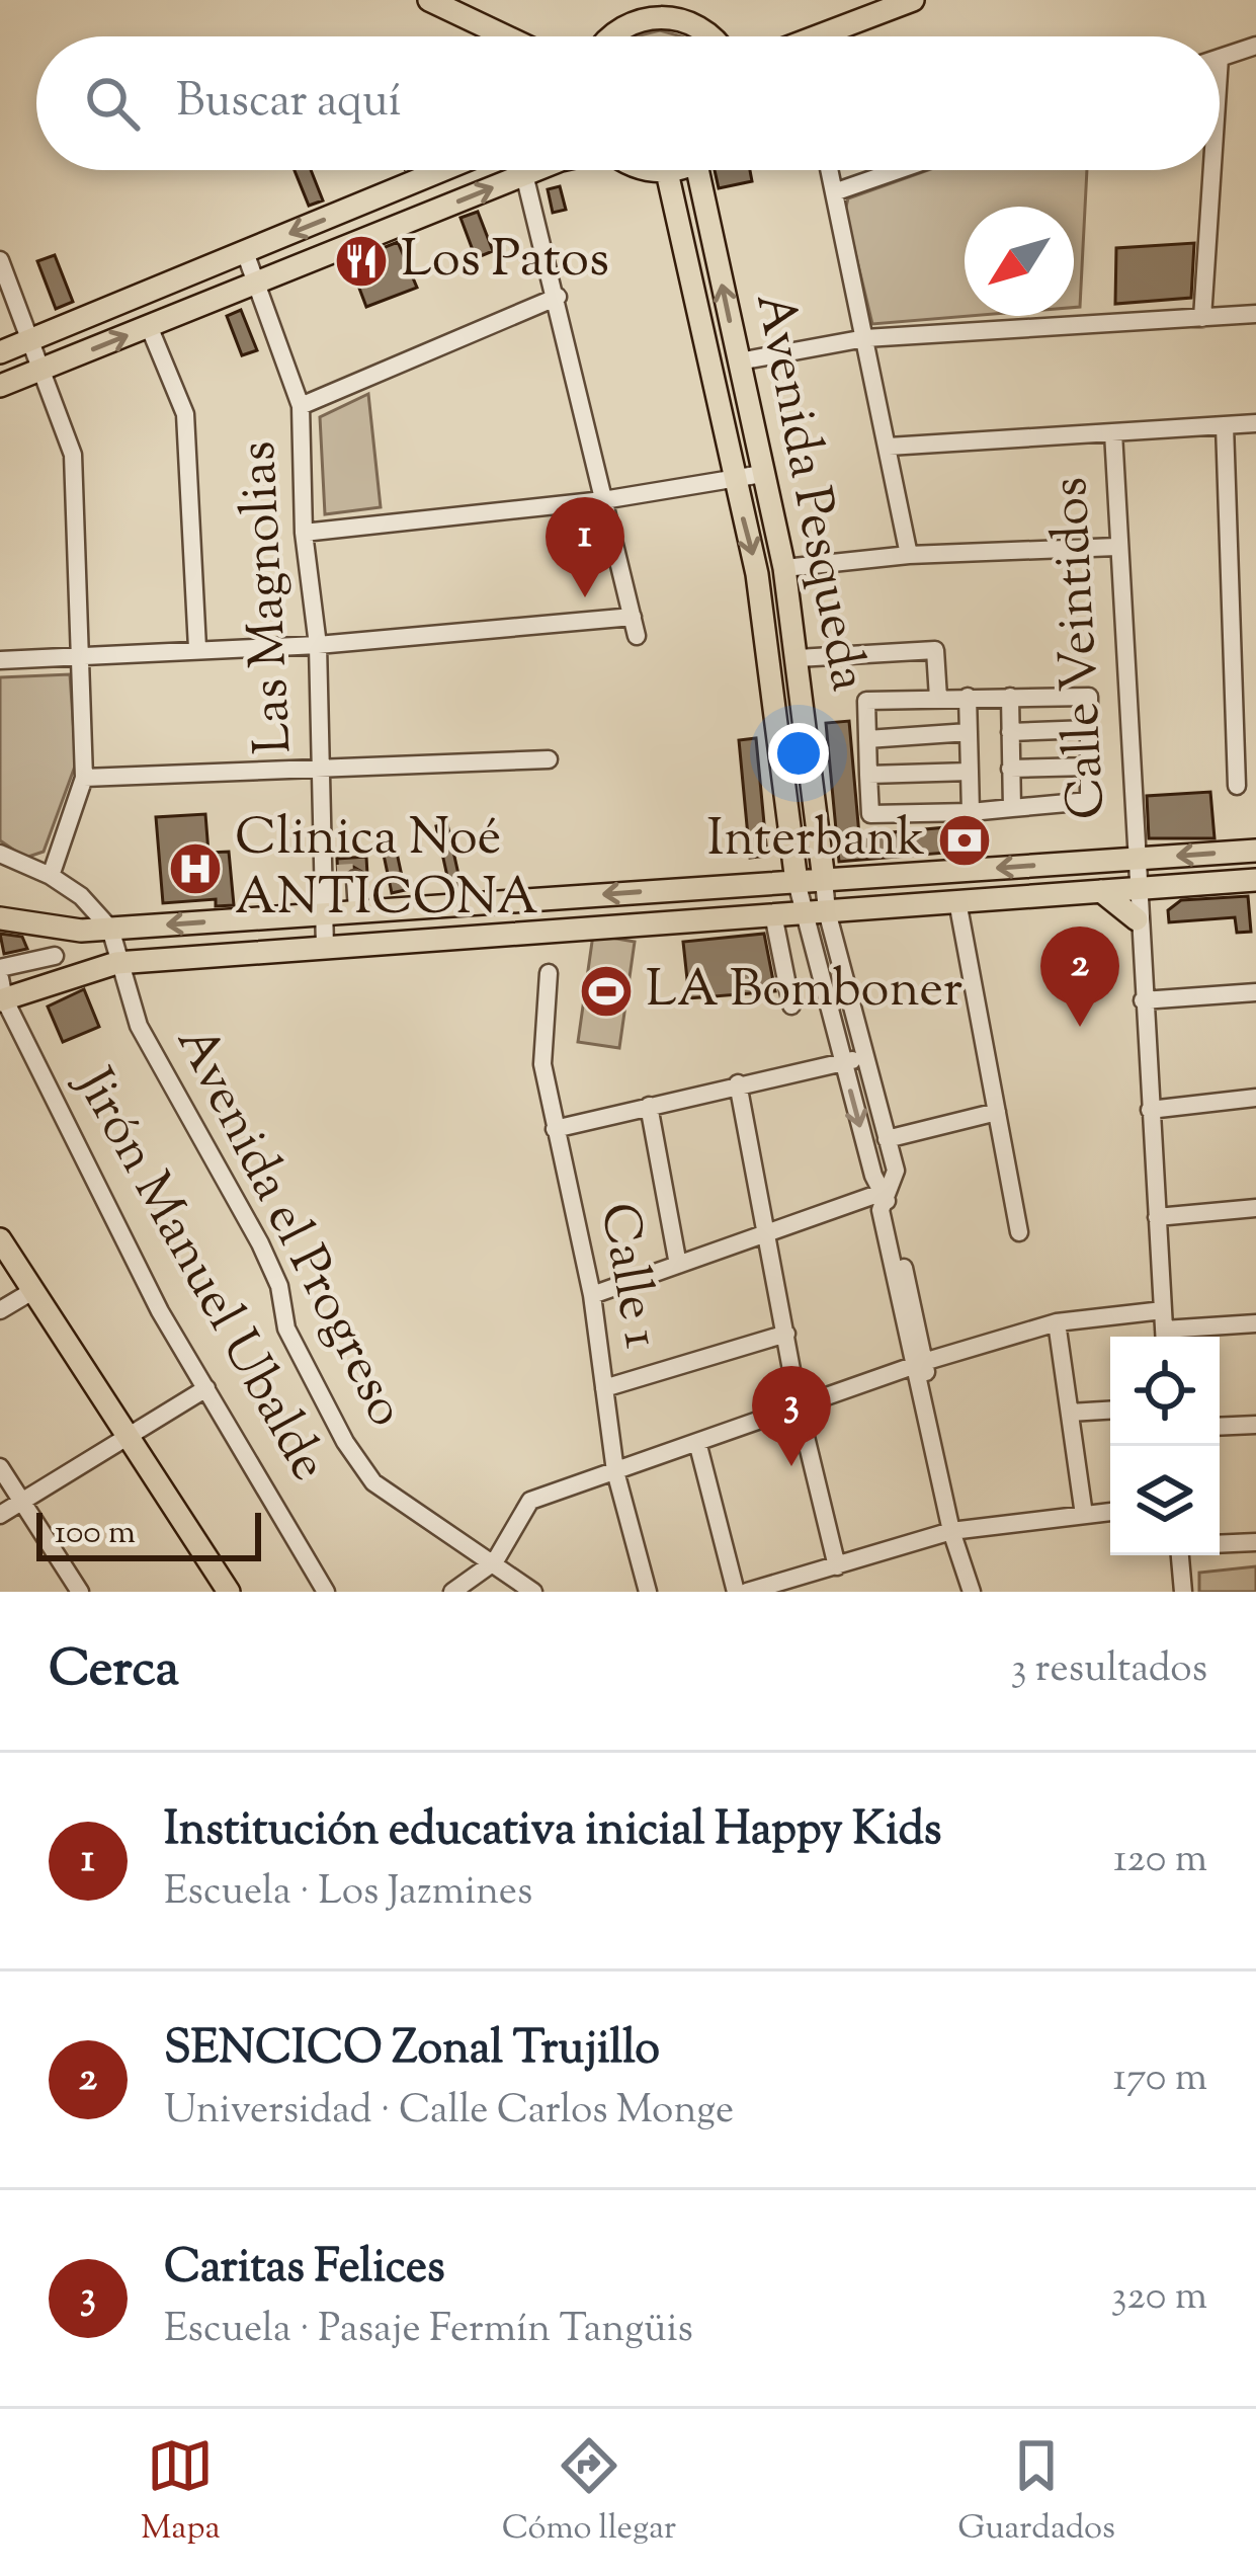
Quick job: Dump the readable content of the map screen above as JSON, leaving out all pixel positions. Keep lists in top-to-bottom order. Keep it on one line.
{"streets":{"main road":["Avenida Pesqueda"],"street":["Las Magnolias","Calle Veintidos","Avenida el Progreso","Jirón Manuel Ubalde","Calle 1"]},"places":{"restaurant":["Los Patos"],"bank":["Interbank"],"hospital":["Clinica Noé ANTICONA"],"sports":["LA Bomboner"]},"scale_bar":"100 m","north":"bottom left","page":{"search":"Buscar aquí","pins":["1","2","3"],"scale":"100 m","heading":["Cerca","3 resultados"],"list":[{"mark":"1","name":"Institución educativa inicial Happy Kids","note":"Escuela · Los Jazmines","value":"120 m"},{"mark":"2","name":"SENCICO Zonal Trujillo","note":"Universidad · Calle Carlos Monge","value":"170 m"},{"mark":"3","name":"Caritas Felices","note":"Escuela · Pasaje Fermín Tangüis","value":"320 m"}],"nav":["Mapa","Cómo llegar","Guardados"]}}
